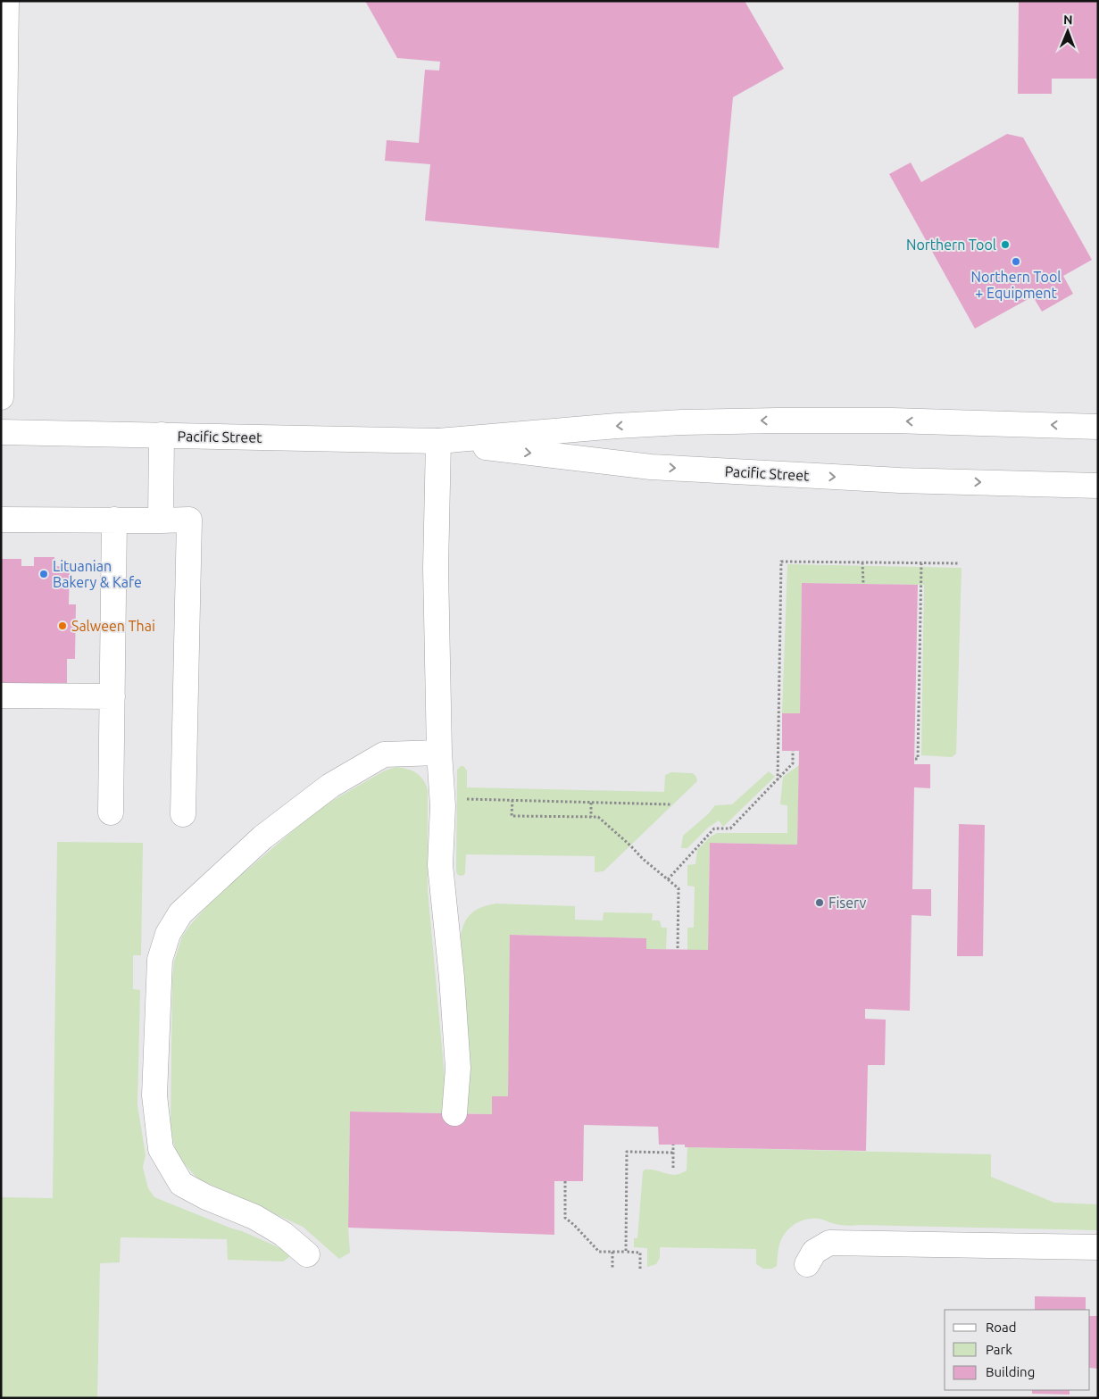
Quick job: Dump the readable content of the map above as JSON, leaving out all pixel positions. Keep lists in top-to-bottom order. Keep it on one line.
{"streets":{"main road":["Pacific Street"]},"places":["Northern Tool","Northern Tool + Equipment","Lituanian Bakery & Kafe","Salween Thai","Fiserv"],"legend":["Road","Park","Building"],"north":"top"}
